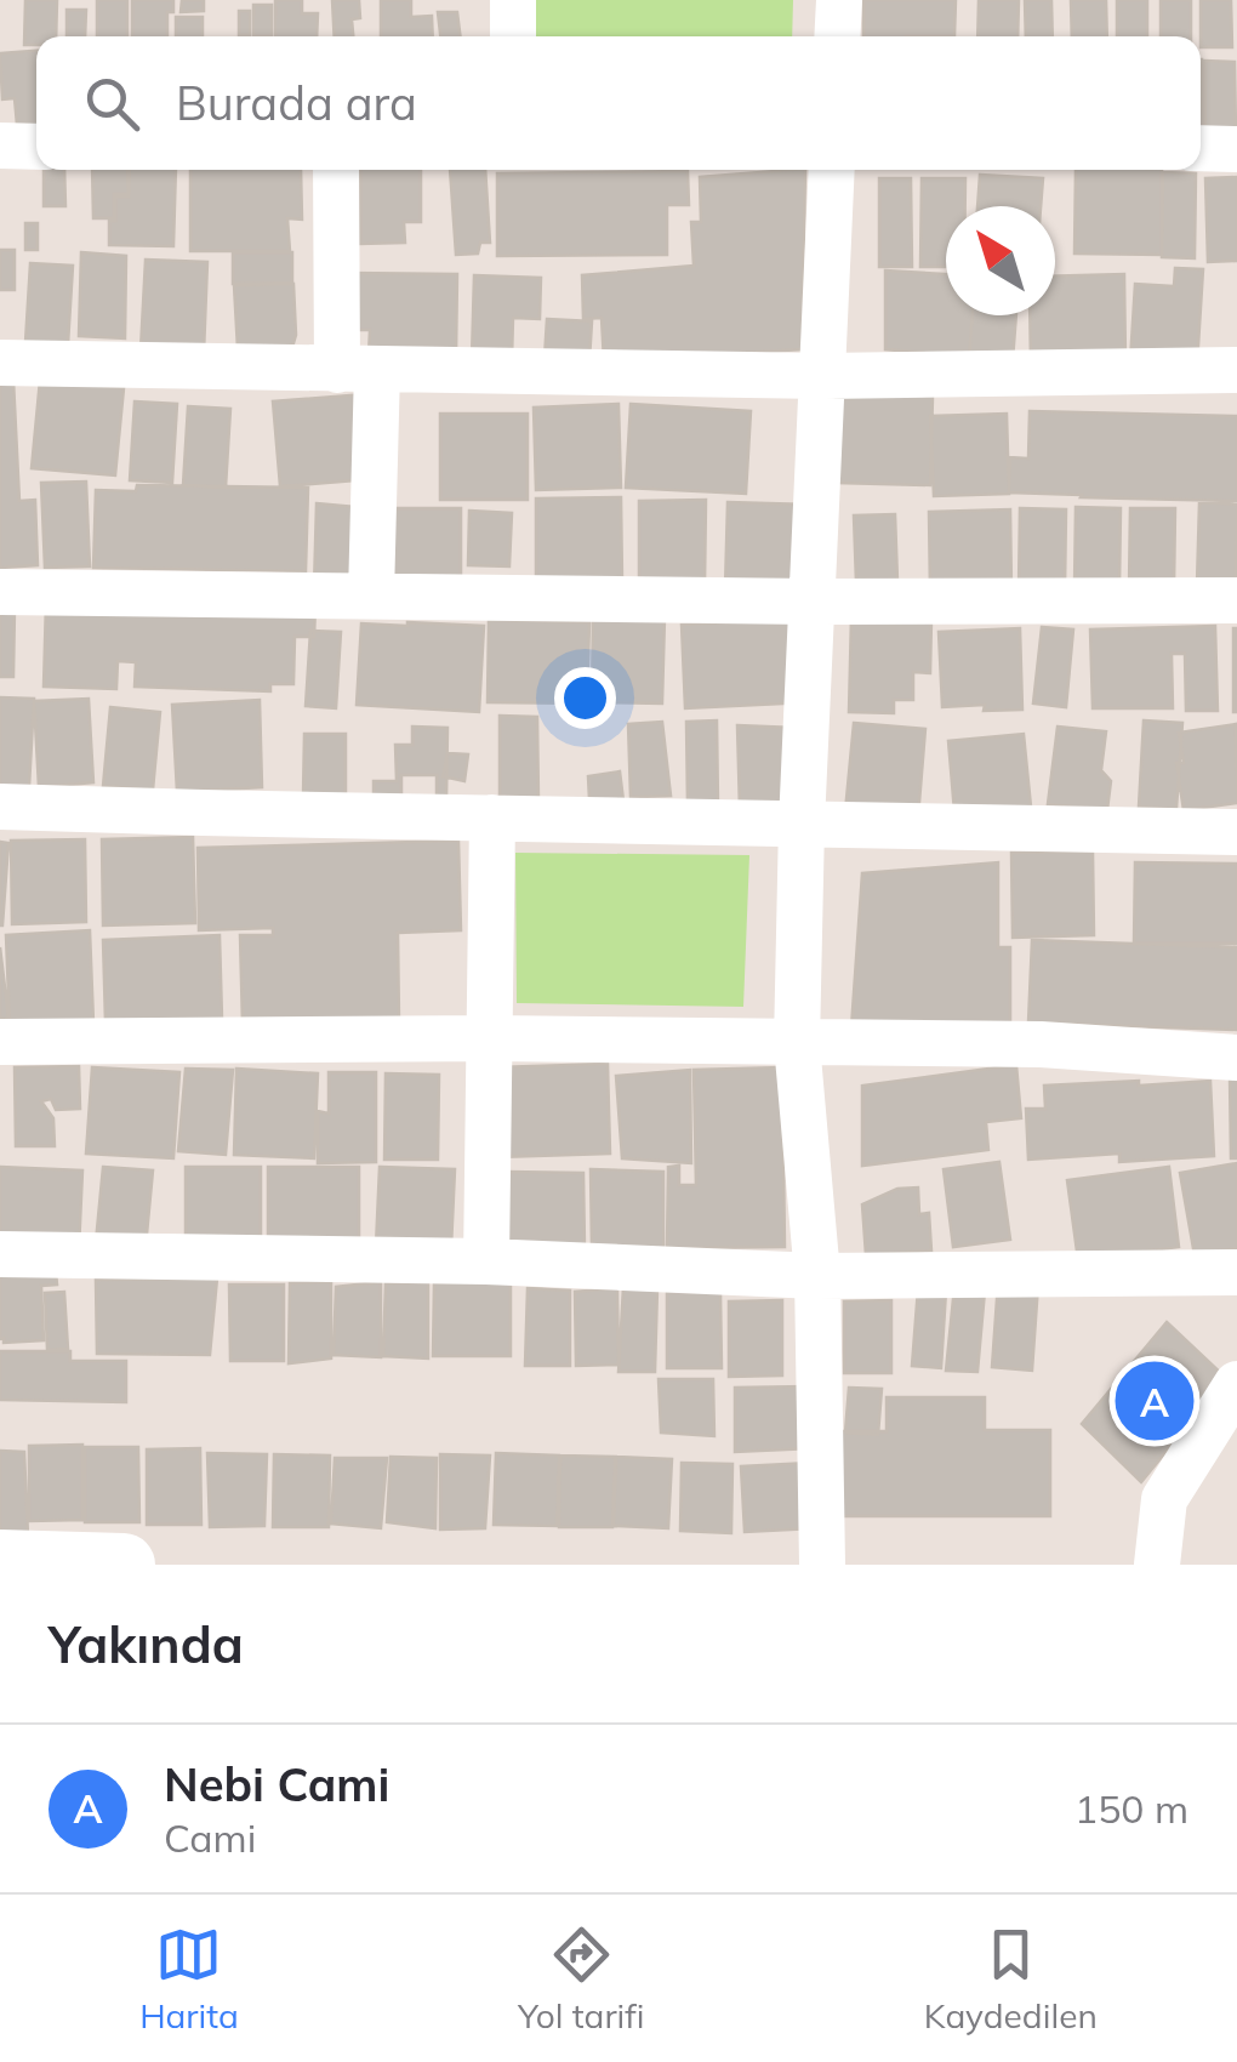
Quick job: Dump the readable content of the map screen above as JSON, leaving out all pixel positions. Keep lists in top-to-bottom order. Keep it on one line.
{"north":"top left","page":{"search":"Burada ara","pins":"A","heading":"Yakında","list":[{"mark":"A","name":"Nebi Cami","note":"Cami","value":"150 m"}],"nav":["Harita","Yol tarifi","Kaydedilen"]}}
